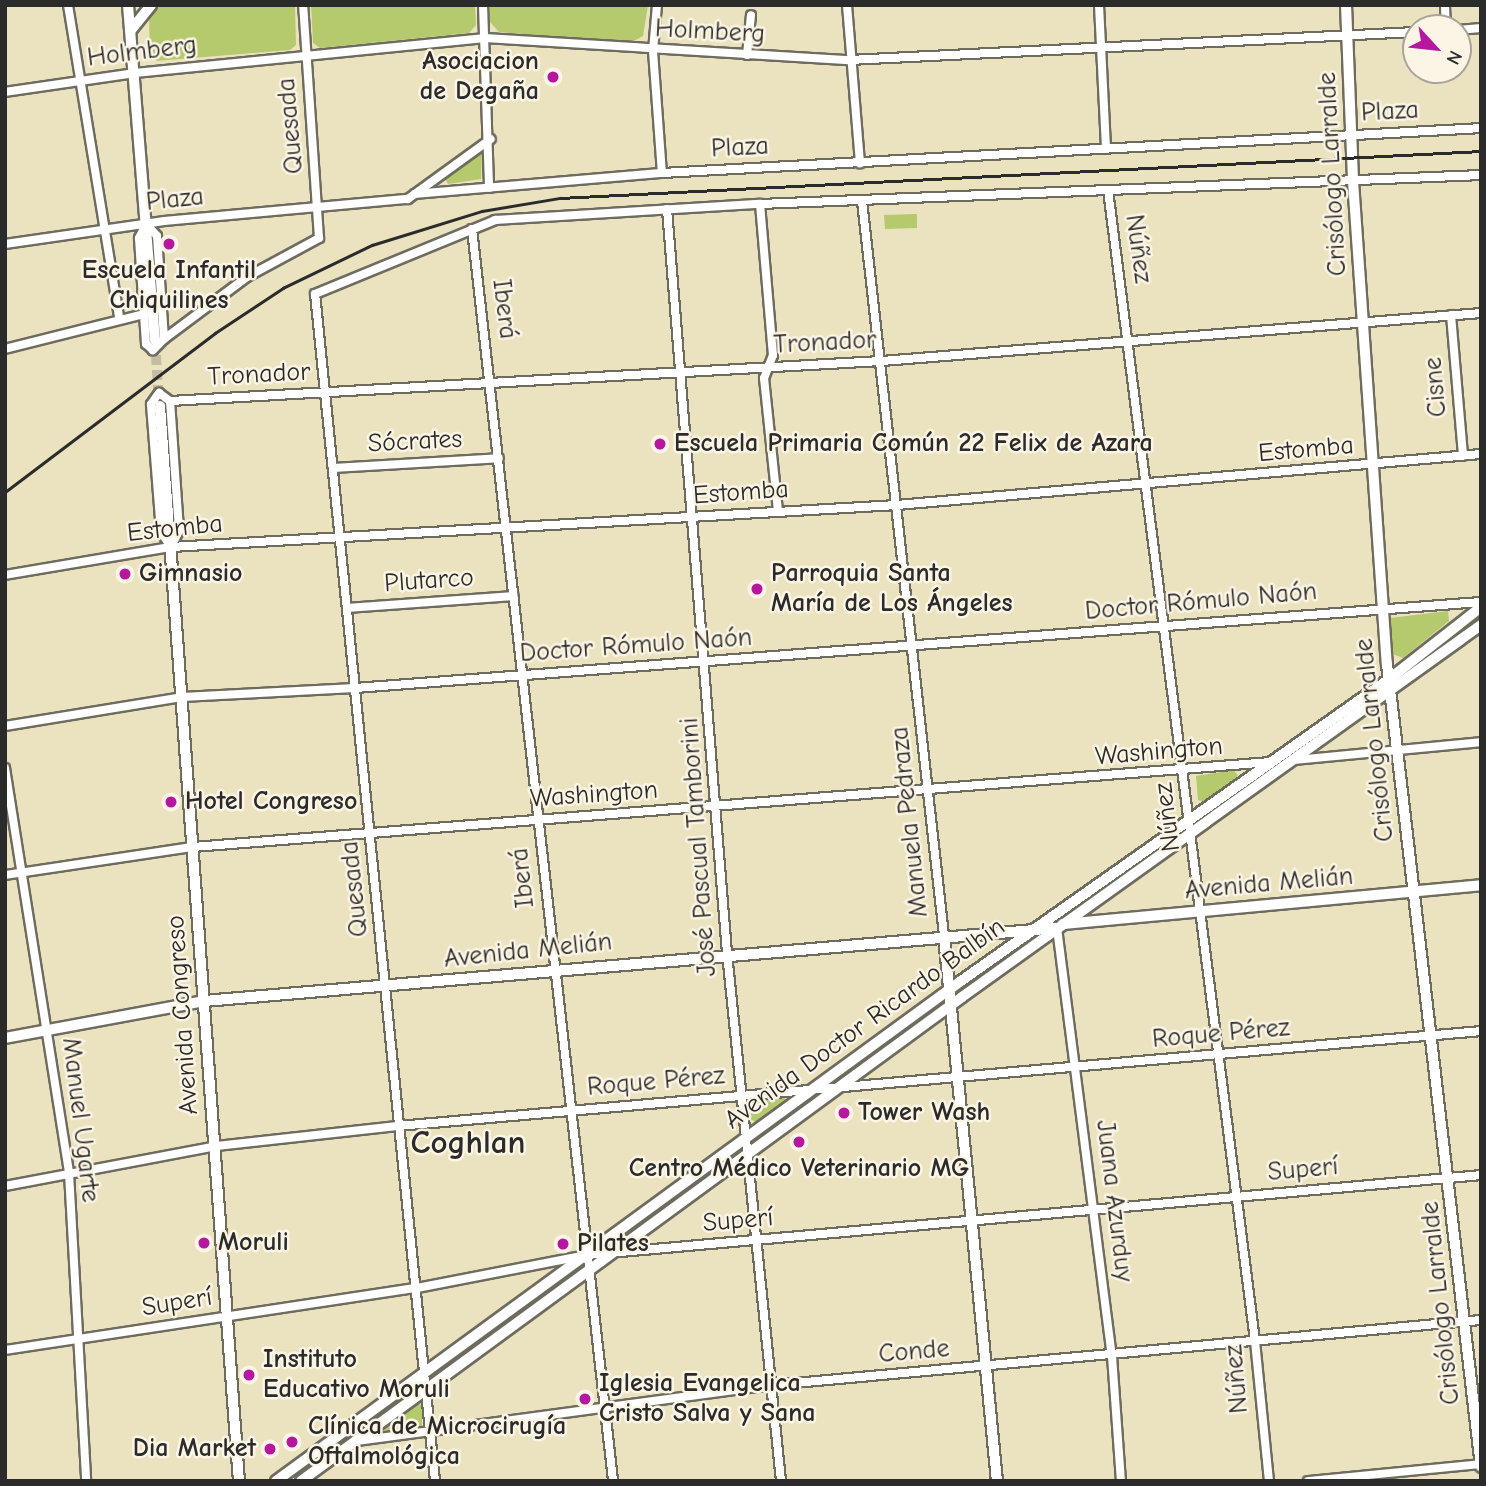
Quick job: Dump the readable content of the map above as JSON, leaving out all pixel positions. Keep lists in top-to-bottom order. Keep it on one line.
{"streets":{"main road":["Avenida Congreso","Avenida Doctor Ricardo Balbín"],"street":["Holmberg","Plaza","Quesada","Crisólogo Larralde","Núñez","Iberá","Tronador","Cisne","Sócrates","Estomba","Plutarco","Doctor Rómulo Naón","Washington","Manuela Pedraza","José Pascual Tamborini","Avenida Melián","Roque Pérez","Manuel Ugarte","Superí","Juana Azurduy","Conde"]},"crossings":[["Holmberg","Quesada"],["Holmberg","Crisólogo Larralde"],["Plaza","Quesada"],["Plaza","Crisólogo Larralde"],["Quesada","Iberá"],["Quesada","Tronador"],["Quesada","Sócrates"],["Quesada","Estomba"],["Quesada","Plutarco"],["Quesada","Doctor Rómulo Naón"],["Quesada","Washington"],["Quesada","Avenida Melián"],["Quesada","Avenida Doctor Ricardo Balbín"],["Quesada","Roque Pérez"],["Quesada","Superí"],["Quesada","Conde"],["Crisólogo Larralde","Tronador"],["Crisólogo Larralde","Estomba"],["Crisólogo Larralde","Doctor Rómulo Naón"],["Crisólogo Larralde","Avenida Melián"],["Crisólogo Larralde","Avenida Doctor Ricardo Balbín"],["Crisólogo Larralde","Roque Pérez"],["Crisólogo Larralde","Superí"],["Crisólogo Larralde","Conde"],["Núñez","Tronador"],["Núñez","Estomba"],["Núñez","Doctor Rómulo Naón"],["Núñez","Washington"],["Núñez","Avenida Melián"],["Núñez","Avenida Doctor Ricardo Balbín"],["Núñez","Roque Pérez"],["Núñez","Superí"],["Núñez","Conde"],["Iberá","Tronador"],["Iberá","Sócrates"],["Iberá","Estomba"],["Iberá","Plutarco"],["Iberá","Doctor Rómulo Naón"],["Iberá","Washington"],["Iberá","Avenida Melián"],["Iberá","Avenida Doctor Ricardo Balbín"],["Iberá","Roque Pérez"],["Iberá","Superí"],["Iberá","Conde"],["Tronador","Cisne"],["Tronador","Manuela Pedraza"],["Tronador","José Pascual Tamborini"],["Tronador","Avenida Congreso"],["Cisne","Estomba"],["Estomba","Manuela Pedraza"],["Estomba","José Pascual Tamborini"],["Estomba","Avenida Congreso"],["Doctor Rómulo Naón","Manuela Pedraza"],["Doctor Rómulo Naón","José Pascual Tamborini"],["Doctor Rómulo Naón","Avenida Congreso"],["Doctor Rómulo Naón","Avenida Doctor Ricardo Balbín"],["Washington","Manuela Pedraza"],["Washington","José Pascual Tamborini"],["Washington","Avenida Congreso"],["Washington","Avenida Doctor Ricardo Balbín"],["Washington","Manuel Ugarte"],["Manuela Pedraza","Avenida Melián"],["Manuela Pedraza","Avenida Doctor Ricardo Balbín"],["Manuela Pedraza","Roque Pérez"],["Manuela Pedraza","Superí"],["Manuela Pedraza","Conde"],["José Pascual Tamborini","Avenida Melián"],["José Pascual Tamborini","Avenida Doctor Ricardo Balbín"],["José Pascual Tamborini","Roque Pérez"],["José Pascual Tamborini","Superí"],["José Pascual Tamborini","Conde"],["Avenida Melián","Avenida Congreso"],["Avenida Melián","Avenida Doctor Ricardo Balbín"],["Avenida Melián","Manuel Ugarte"],["Avenida Melián","Juana Azurduy"],["Avenida Congreso","Roque Pérez"],["Avenida Congreso","Superí"],["Avenida Doctor Ricardo Balbín","Roque Pérez"],["Avenida Doctor Ricardo Balbín","Superí"],["Avenida Doctor Ricardo Balbín","Juana Azurduy"],["Avenida Doctor Ricardo Balbín","Conde"],["Roque Pérez","Manuel Ugarte"],["Roque Pérez","Juana Azurduy"],["Manuel Ugarte","Superí"],["Superí","Juana Azurduy"],["Juana Azurduy","Conde"]],"districts":["Coghlan"],"places":["Asociacion de Degaña","Escuela Infantil Chiquilines","Escuela Primaria Común 22 Felix de Azara","Gimnasio","Parroquia Santa María de Los Ángeles","Hotel Congreso","Tower Wash","Centro Médico Veterinario MG","Moruli","Pilates","Instituto Educativo Moruli","Iglesia Evangelica Cristo Salva y Sana","Clínica de Microcirugía Oftalmológica","Dia Market"],"north":"bottom right"}
